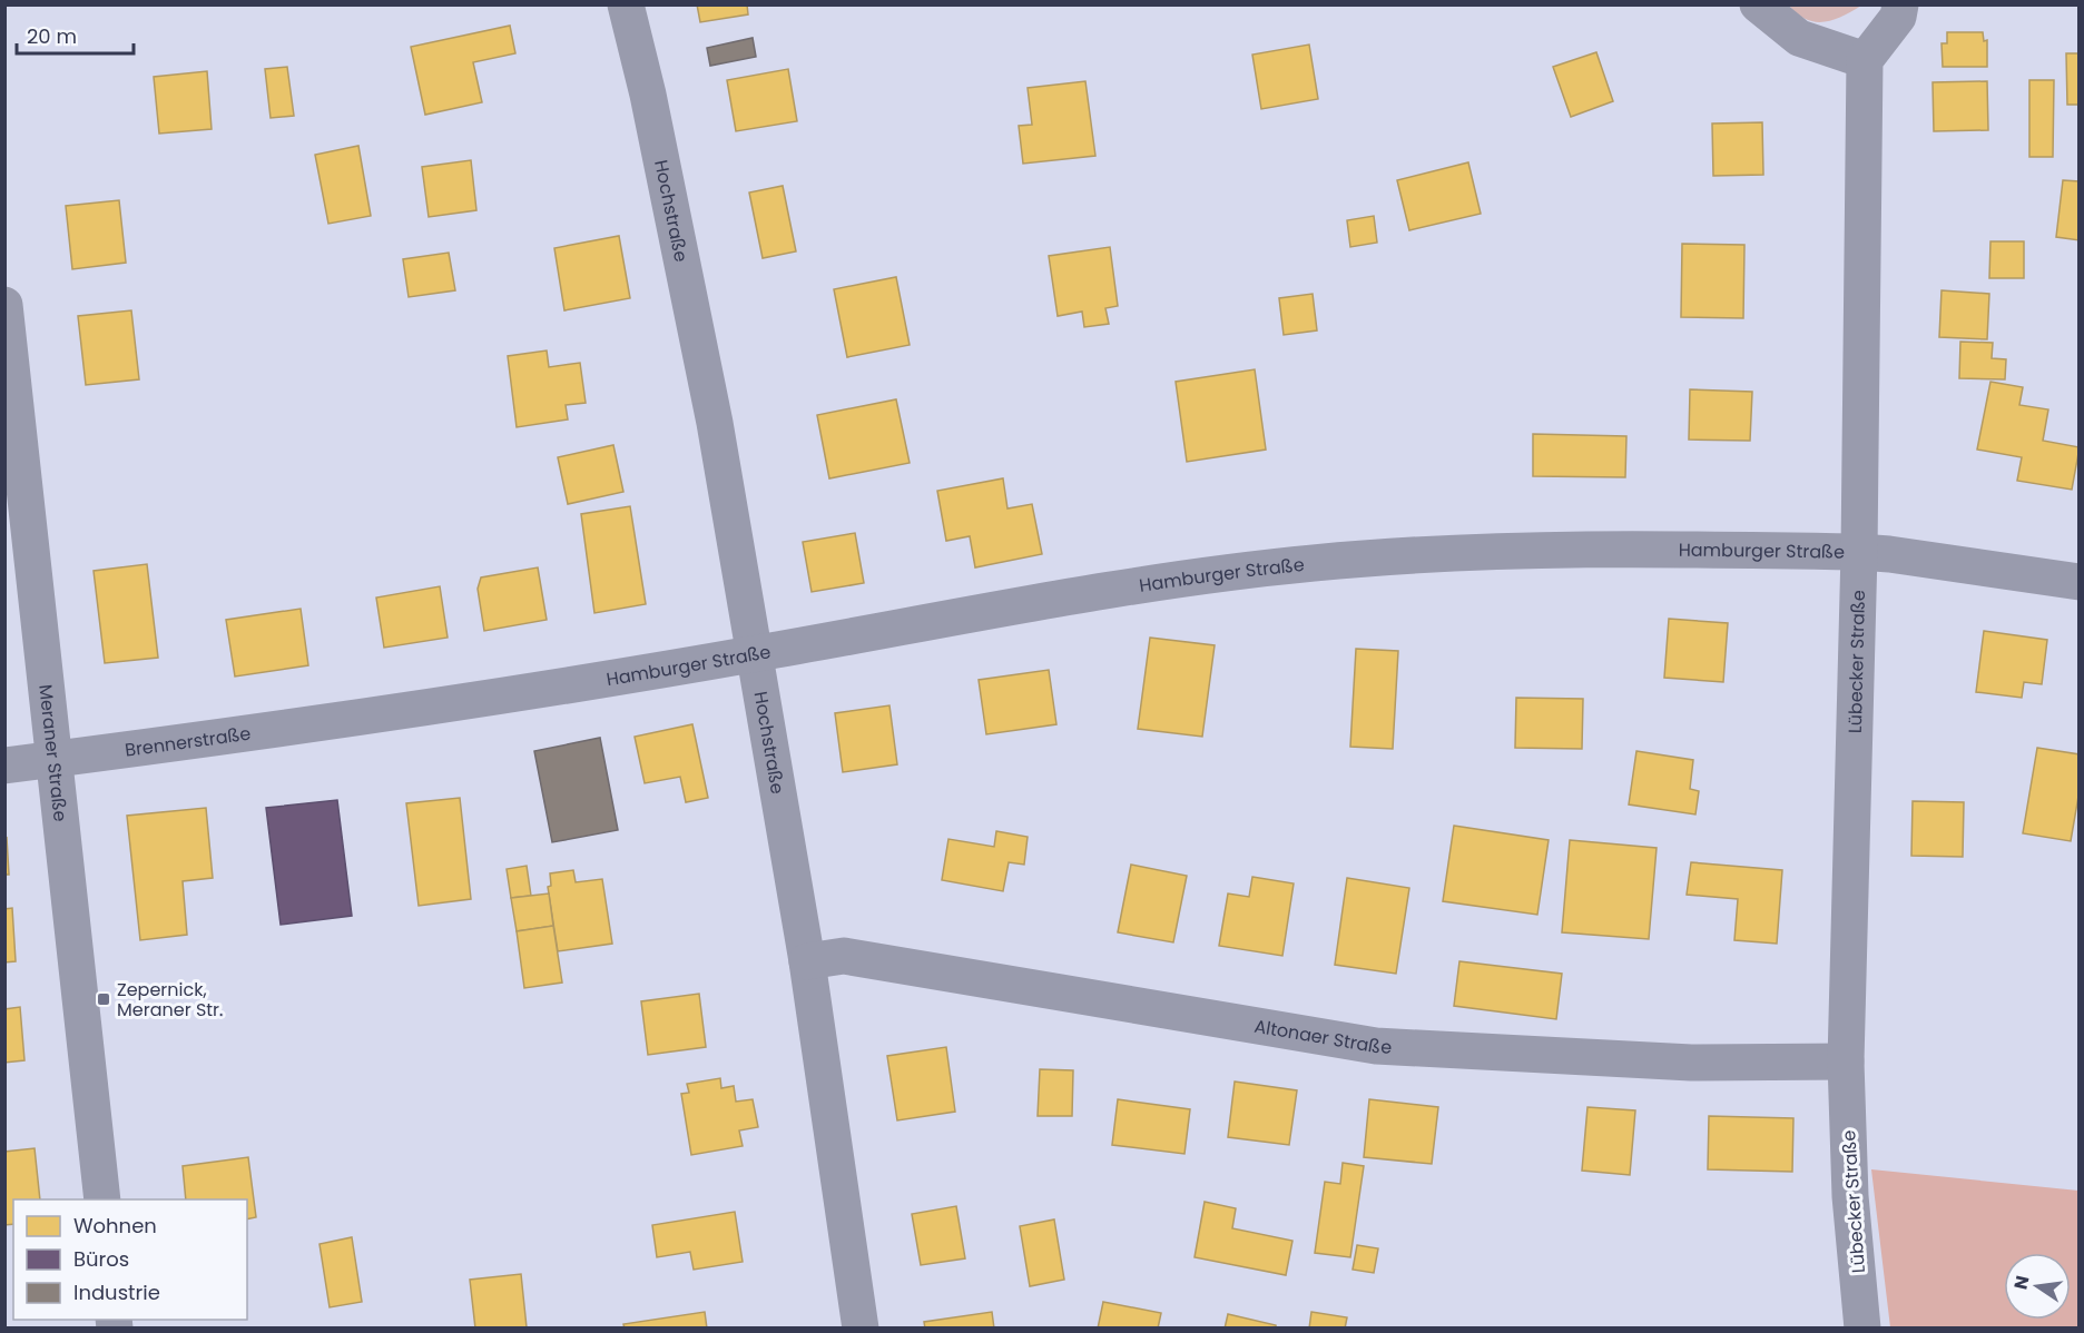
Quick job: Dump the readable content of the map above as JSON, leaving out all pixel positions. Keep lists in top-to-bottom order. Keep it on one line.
{"streets":{"street":["Hochstraße","Hamburger Straße","Lübecker Straße","Brennerstraße","Meraner Straße","Altonaer Straße"]},"crossings":[["Hochstraße","Hamburger Straße"],["Hochstraße","Altonaer Straße"],["Hamburger Straße","Lübecker Straße"],["Hamburger Straße","Brennerstraße"],["Lübecker Straße","Altonaer Straße"],["Brennerstraße","Meraner Straße"]],"places":{"transit":["Zepernick, Meraner Str."]},"legend":["Wohnen","Büros","Industrie"],"scale_bar":"20 m","north":"left"}
